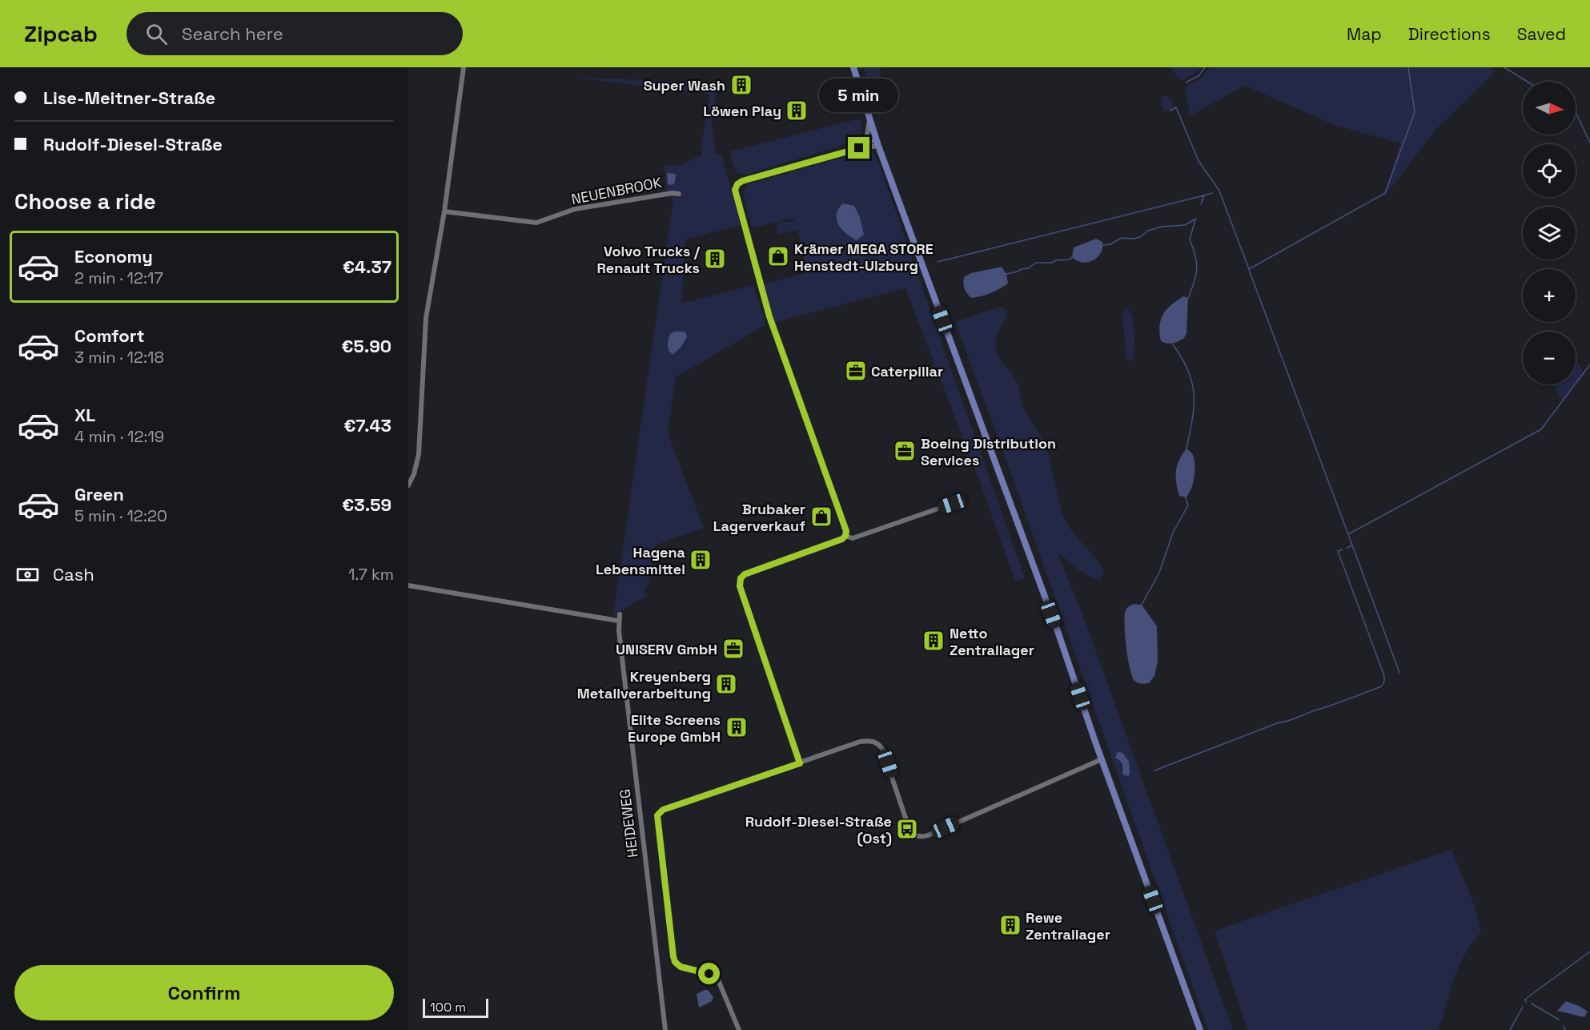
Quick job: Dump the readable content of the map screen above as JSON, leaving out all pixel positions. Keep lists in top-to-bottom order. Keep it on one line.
{"streets":{"street":["NEUENBROOK","HEIDEWEG"]},"places":{"building":["Super Wash","Löwen Play","Volvo Trucks / Renault Trucks","Hagena Lebensmittel","Netto Zentrallager","Kreyenberg Metallverarbeitung","Elite Screens Europe GmbH","Rewe Zentrallager"],"shop":["Krämer MEGA STORE Henstedt-Ulzburg","Brubaker Lagerverkauf"],"office":["Caterpillar","Boeing Distribution Services","UNISERV GmbH"],"bus stop":["Rudolf-Diesel-Straße (Ost)"]},"scale_bar":"100 m","north":"right","page":{"header":"Zipcab","search":"Search here","nav":["Map","Directions","Saved"],"banner":["Lise-Meitner-Straße","Rudolf-Diesel-Straße"],"bubble":"5 min","map_buttons":["+","−"],"heading":"Choose a ride","list":[{"name":"Economy","note":"2 min · 12:17","value":"€4.37"},{"name":"Comfort","note":"3 min · 12:18","value":"€5.90"},{"name":"XL","note":"4 min · 12:19","value":"€7.43"},{"name":"Green","note":"5 min · 12:20","value":"€3.59"}],"pay":["Cash","1.7 km"],"buttons":"Confirm","scale":"100 m"}}
